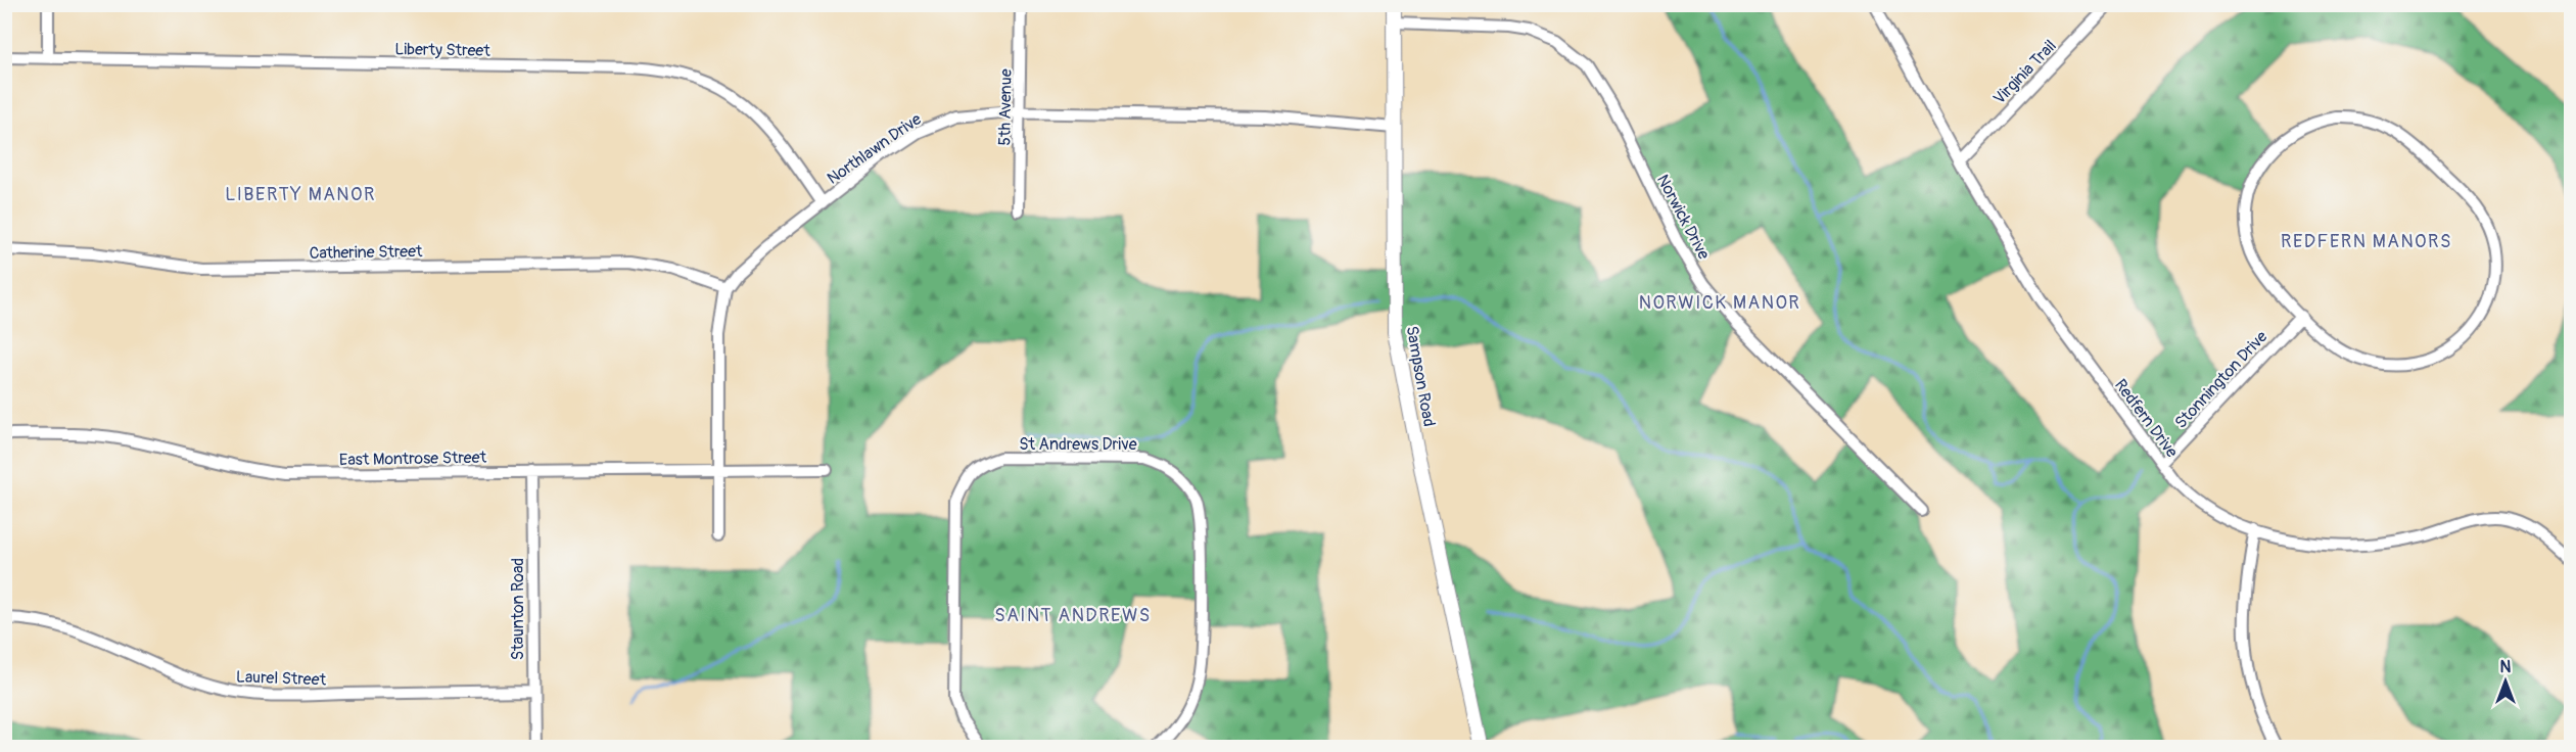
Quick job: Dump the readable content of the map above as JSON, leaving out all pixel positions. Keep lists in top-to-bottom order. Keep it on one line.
{"streets":{"street":["Liberty Street","Virginia Trail","5th Avenue","Northlawn Drive","Norwick Drive","Catherine Street","Sampson Road","Stonnington Drive","Redfern Drive","St Andrews Drive","East Montrose Street","Staunton Road","Laurel Street"]},"crossings":[["Liberty Street","Northlawn Drive"],["Virginia Trail","Redfern Drive"],["5th Avenue","Northlawn Drive"],["Northlawn Drive","Catherine Street"],["Northlawn Drive","Sampson Road"],["Norwick Drive","Sampson Road"],["Stonnington Drive","Redfern Drive"],["East Montrose Street","Staunton Road"],["Staunton Road","Laurel Street"]],"districts":["LIBERTY MANOR","REDFERN MANORS","NORWICK MANOR","SAINT ANDREWS"],"north":"top"}
